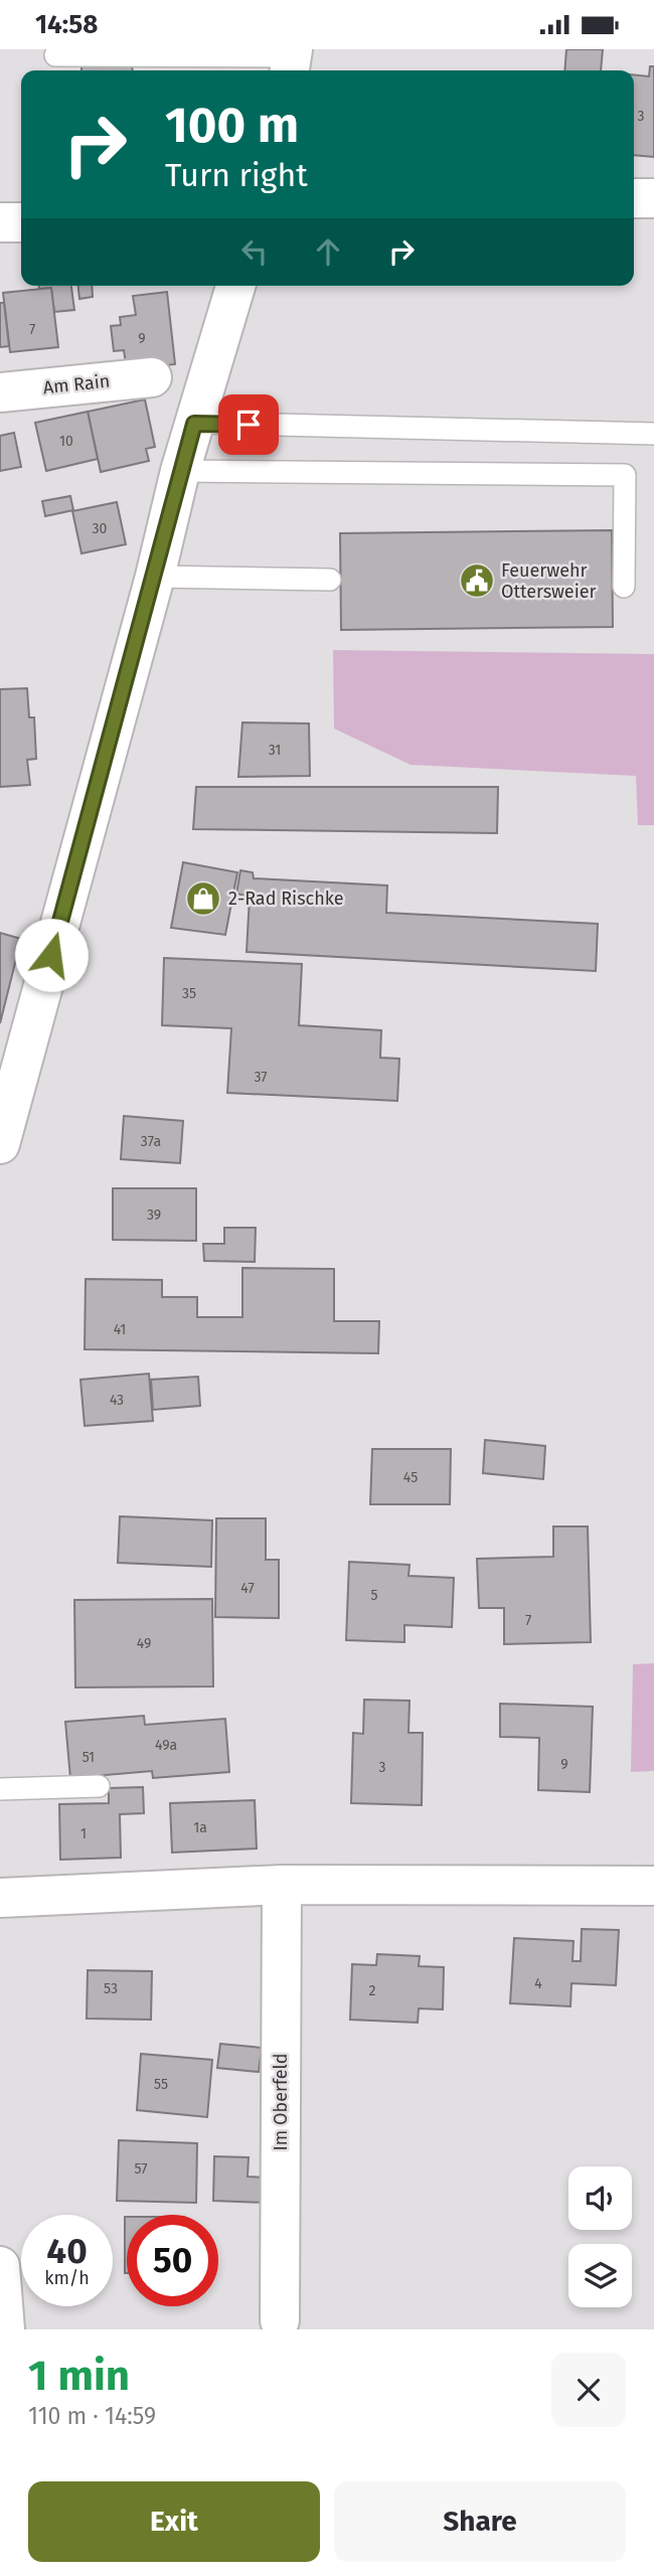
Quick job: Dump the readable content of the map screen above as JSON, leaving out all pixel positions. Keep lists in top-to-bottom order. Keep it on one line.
{"streets":{"street":["Am Rain","Im Oberfeld"]},"places":{"public building":["Feuerwehr Ottersweier"],"shop":["2-Rad Rischke"]},"house_numbers":["3","7","9","10","30","31","35","37","37a","39","41","43","45","47","5","7","49","49a","51","9","3","1a","1","4","53","2","55","57"],"page":{"status":"14:58","turn":["100 m","Turn right"],"speed":"40 km/h","limit":"50","heading":["1 min","110 m · 14:59"],"buttons":["Exit","Share"]}}
